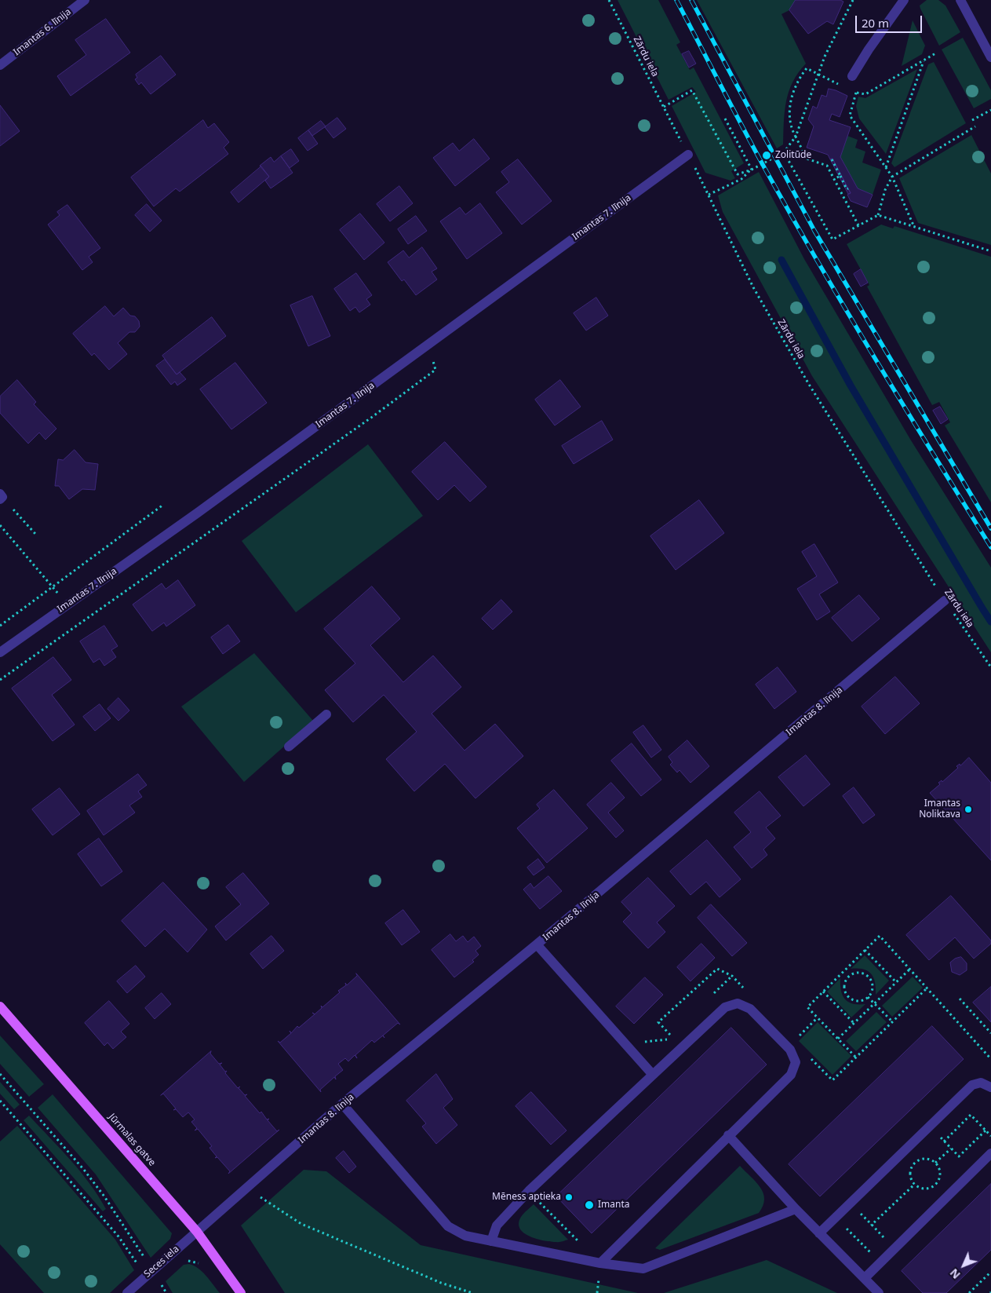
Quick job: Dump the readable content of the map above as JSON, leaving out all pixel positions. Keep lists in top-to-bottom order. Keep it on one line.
{"streets":{"main road":["Jūrmalas gatve"],"street":["Imantas 6. līnija","Imantas 7. līnija","Imantas 8. līnija","Seces iela"],"path":["Zārdu iela"]},"crossings":[["Zārdu iela","Imantas 7. līnija"],["Zārdu iela","Imantas 8. līnija"],["Imantas 8. līnija","Jūrmalas gatve"],["Imantas 8. līnija","Seces iela"],["Jūrmalas gatve","Seces iela"]],"places":["Zolitūde","Imantas Noliktava","Mēness aptieka","Imanta"],"scale_bar":"20 m","north":"bottom left"}
